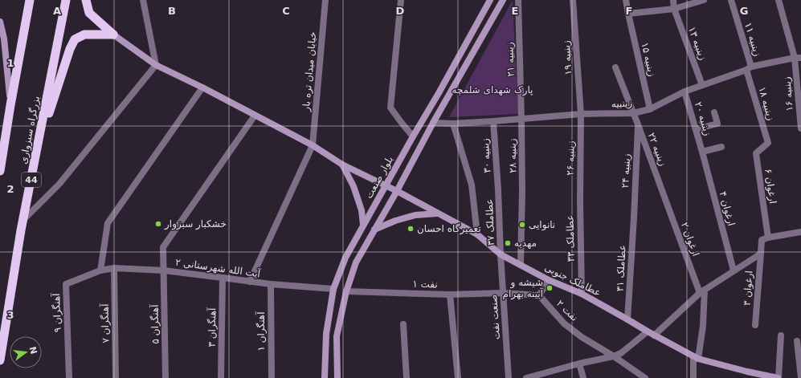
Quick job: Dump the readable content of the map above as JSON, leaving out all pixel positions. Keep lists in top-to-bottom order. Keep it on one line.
{"streets":{"highway":["بزرگراه سبزواری","44"],"main road":["بلوار صنعت","عطاملک جنوبی"],"street":["زینبیه ۱۱","زینبیه ۱۳","زینبیه ۱۹","زینبیه ۲۱","زینبیه ۱۵","خیابان میدان تره بار","زینبیه ۱۶","زینبیه","زینبیه ۱۸","زینبیه ۲۰","زینبیه ۲۲","زینبیه ۳۰","زینبیه ۲۸","زینبیه ۲۶","زینبیه ۲۴","ارغوان ۶","ارغوان ۴","عطاملک ۳۷","عطاملک ۳۳","ارغوان ۲","آیت الله شهرستانی ۲","عطاملک ۳۱","نفت ۱","ارغوان ۳","نفت ۲","آهنگران ۹","صنعت نفت","آهنگران ۷","آهنگران ۵","آهنگران ۳","آهنگران ۱"]},"crossings":[["زینبیه ۱۱","زینبیه"],["زینبیه ۱۱","زینبیه ۱۸"],["زینبیه ۱۳","زینبیه"],["زینبیه ۱۹","زینبیه"],["زینبیه ۱۹","زینبیه ۲۶"],["زینبیه ۲۱","زینبیه"],["زینبیه ۲۱","زینبیه ۲۸"],["زینبیه ۱۵","زینبیه"],["خیابان میدان تره بار","آیت الله شهرستانی ۲"],["خیابان میدان تره بار","عطاملک جنوبی"],["زینبیه ۱۶","زینبیه"],["زینبیه","زینبیه ۱۸"],["زینبیه","زینبیه ۲۰"],["زینبیه","زینبیه ۲۲"],["زینبیه","زینبیه ۳۰"],["زینبیه","زینبیه ۲۸"],["زینبیه","زینبیه ۲۶"],["زینبیه ۱۸","ارغوان ۶"],["زینبیه ۲۰","ارغوان ۴"],["زینبیه ۲۲","زینبیه ۲۴"],["زینبیه ۲۲","ارغوان ۲"],["زینبیه ۳۰","عطاملک ۳۷"],["زینبیه ۲۸","عطاملک جنوبی"],["زینبیه ۲۶","عطاملک ۳۳"],["زینبیه ۲۴","عطاملک ۳۱"],["بلوار صنعت","آیت الله شهرستانی ۲"],["بلوار صنعت","عطاملک جنوبی"],["ارغوان ۶","ارغوان ۳"],["عطاملک ۳۷","عطاملک جنوبی"],["عطاملک ۳۷","صنعت نفت"],["عطاملک ۳۳","عطاملک جنوبی"],["آیت الله شهرستانی ۲","آهنگران ۹"],["آیت الله شهرستانی ۲","آهنگران ۷"],["آیت الله شهرستانی ۲","آهنگران ۵"],["آیت الله شهرستانی ۲","آهنگران ۳"],["آیت الله شهرستانی ۲","آهنگران ۱"],["عطاملک ۳۱","عطاملک جنوبی"],["عطاملک جنوبی","صنعت نفت"],["عطاملک جنوبی","آهنگران ۵"],["نفت ۱","صنعت نفت"]],"parks":["پارک شهدای شلمچه"],"places":["خشکبار سبزوار","نانوایی","تعمیرگاه احسان","مهدیه","شیشه و آیینه بهرام"],"north":"right","grid":{"columns":["A","B","C","D","E","F","G"],"rows":["1","2","3"]}}
